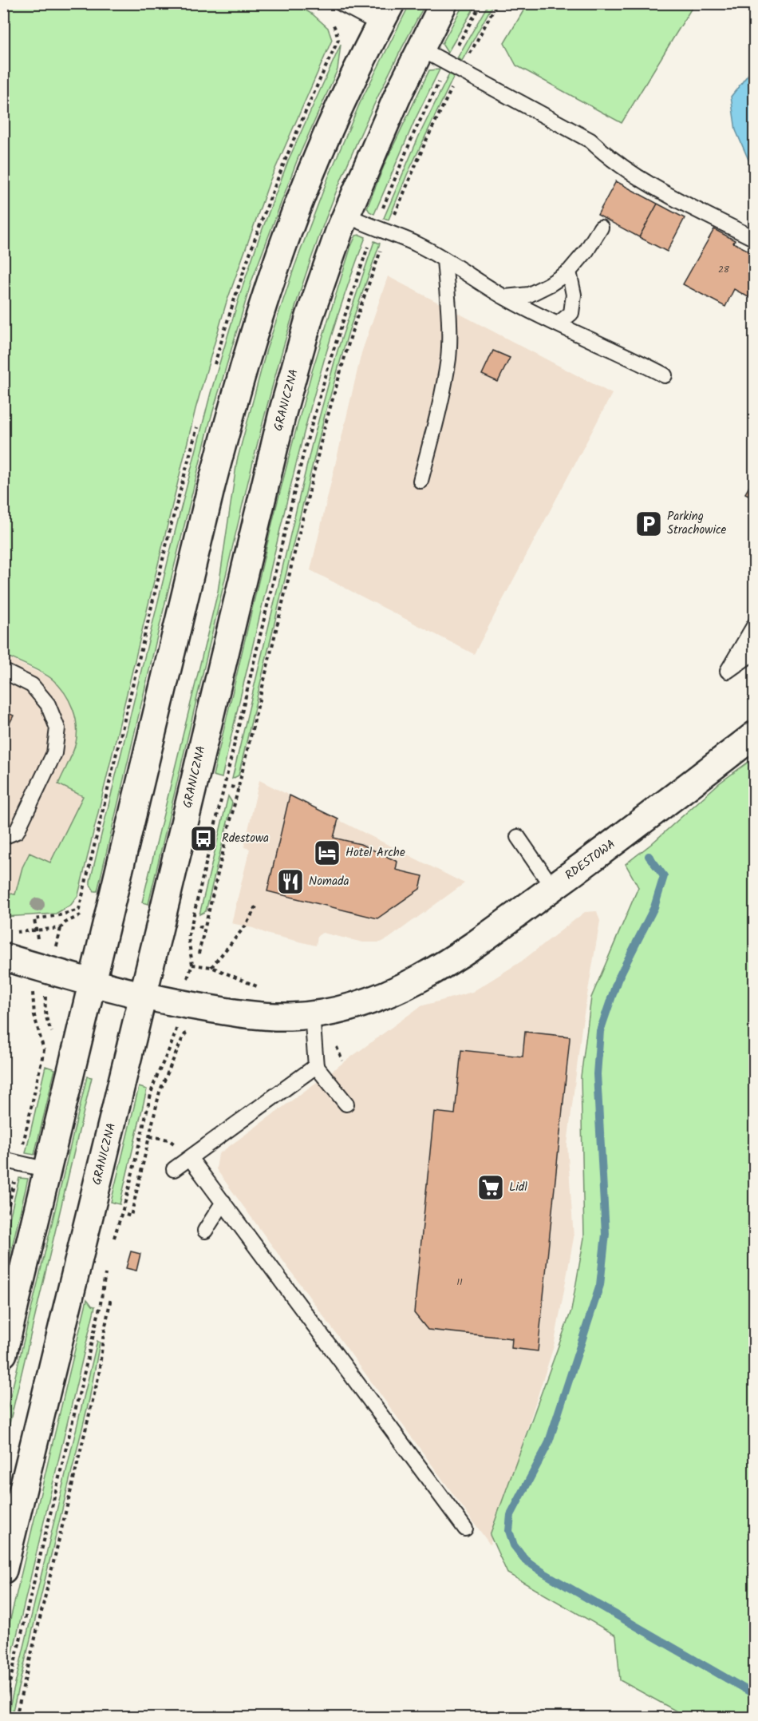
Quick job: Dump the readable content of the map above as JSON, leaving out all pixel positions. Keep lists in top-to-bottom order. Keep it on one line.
{"streets":{"main road":["GRANICZNA","RDESTOWA"]},"crossings":[["GRANICZNA","RDESTOWA"]],"places":{"parking":["Parking Strachowice"],"bus stop":["Rdestowa"],"hotel":["Hotel Arche"],"restaurant":["Nomada"],"supermarket":["Lidl"]},"house_numbers":["28","11"]}
